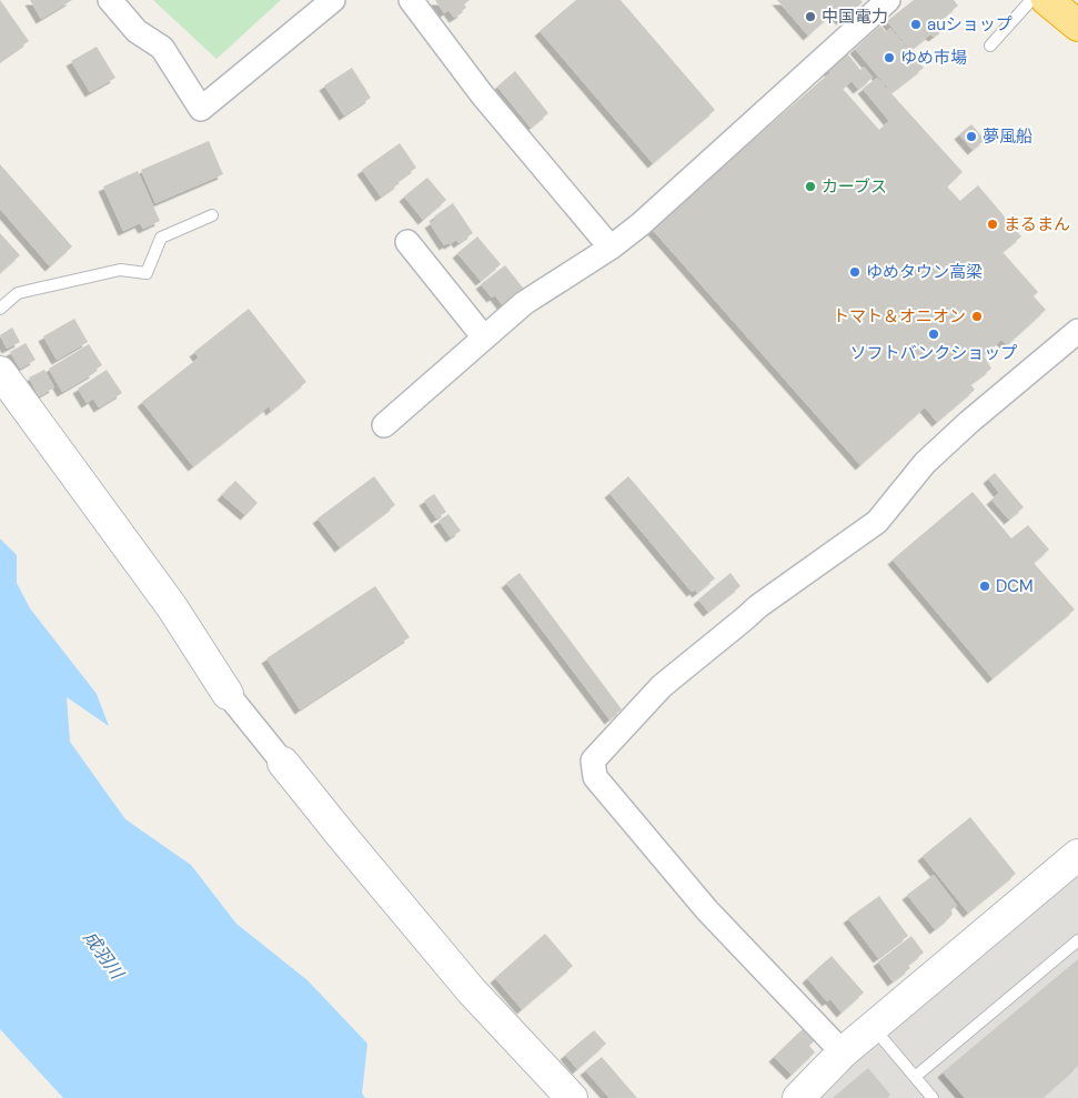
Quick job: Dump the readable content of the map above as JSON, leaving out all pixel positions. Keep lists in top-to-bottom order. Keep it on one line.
{"water":["成羽川"],"places":["中国電力","auショップ","ゆめ市場","夢風船","カーブス","まるまん","ゆめタウン高梁","トマト＆オニオン","ソフトバンクショップ","DCM"]}
